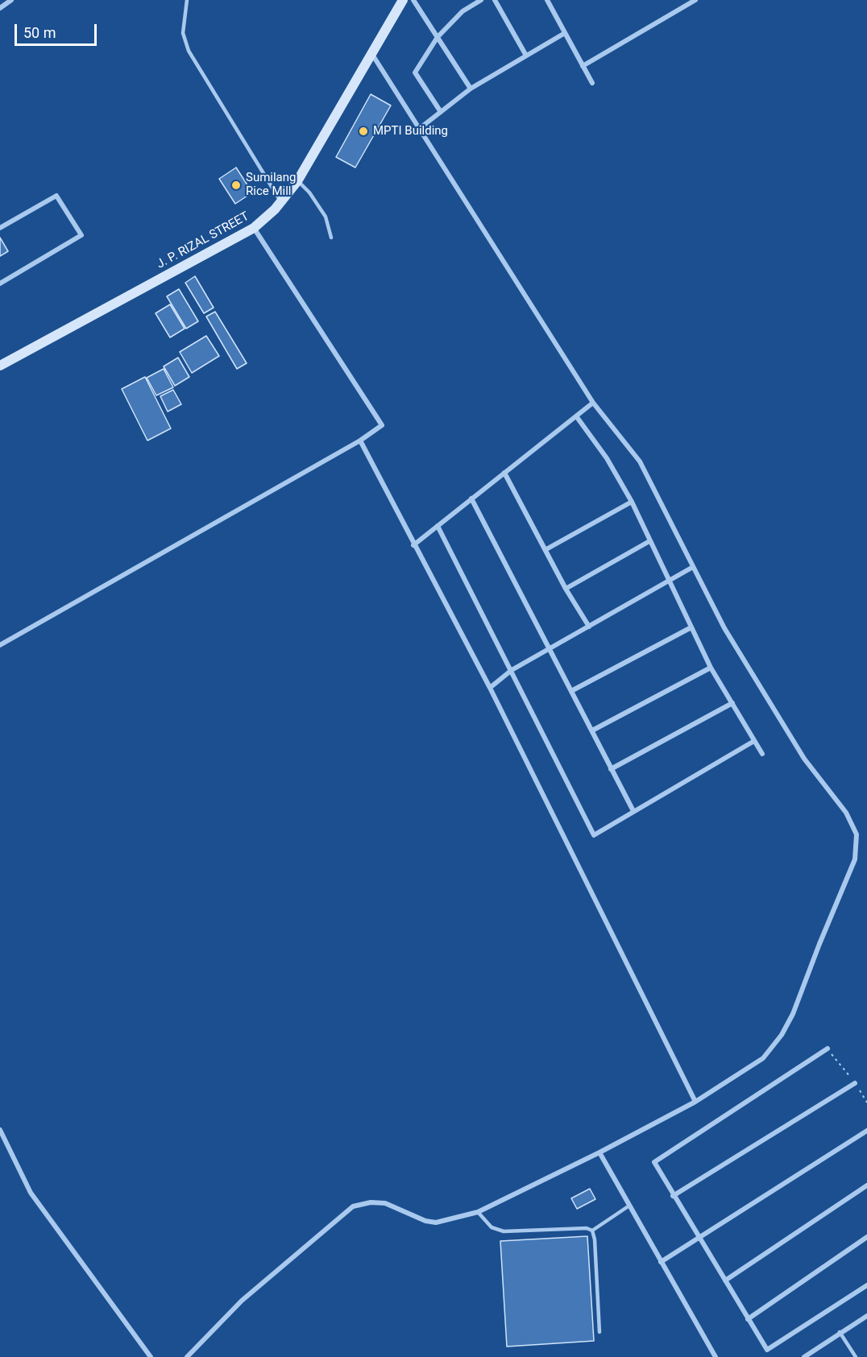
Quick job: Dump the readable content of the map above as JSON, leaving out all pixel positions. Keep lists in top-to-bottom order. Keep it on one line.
{"streets":{"main road":["J. P. RIZAL STREET"]},"places":["MPTI Building","Sumilang Rice Mill"],"scale_bar":"50 m"}
